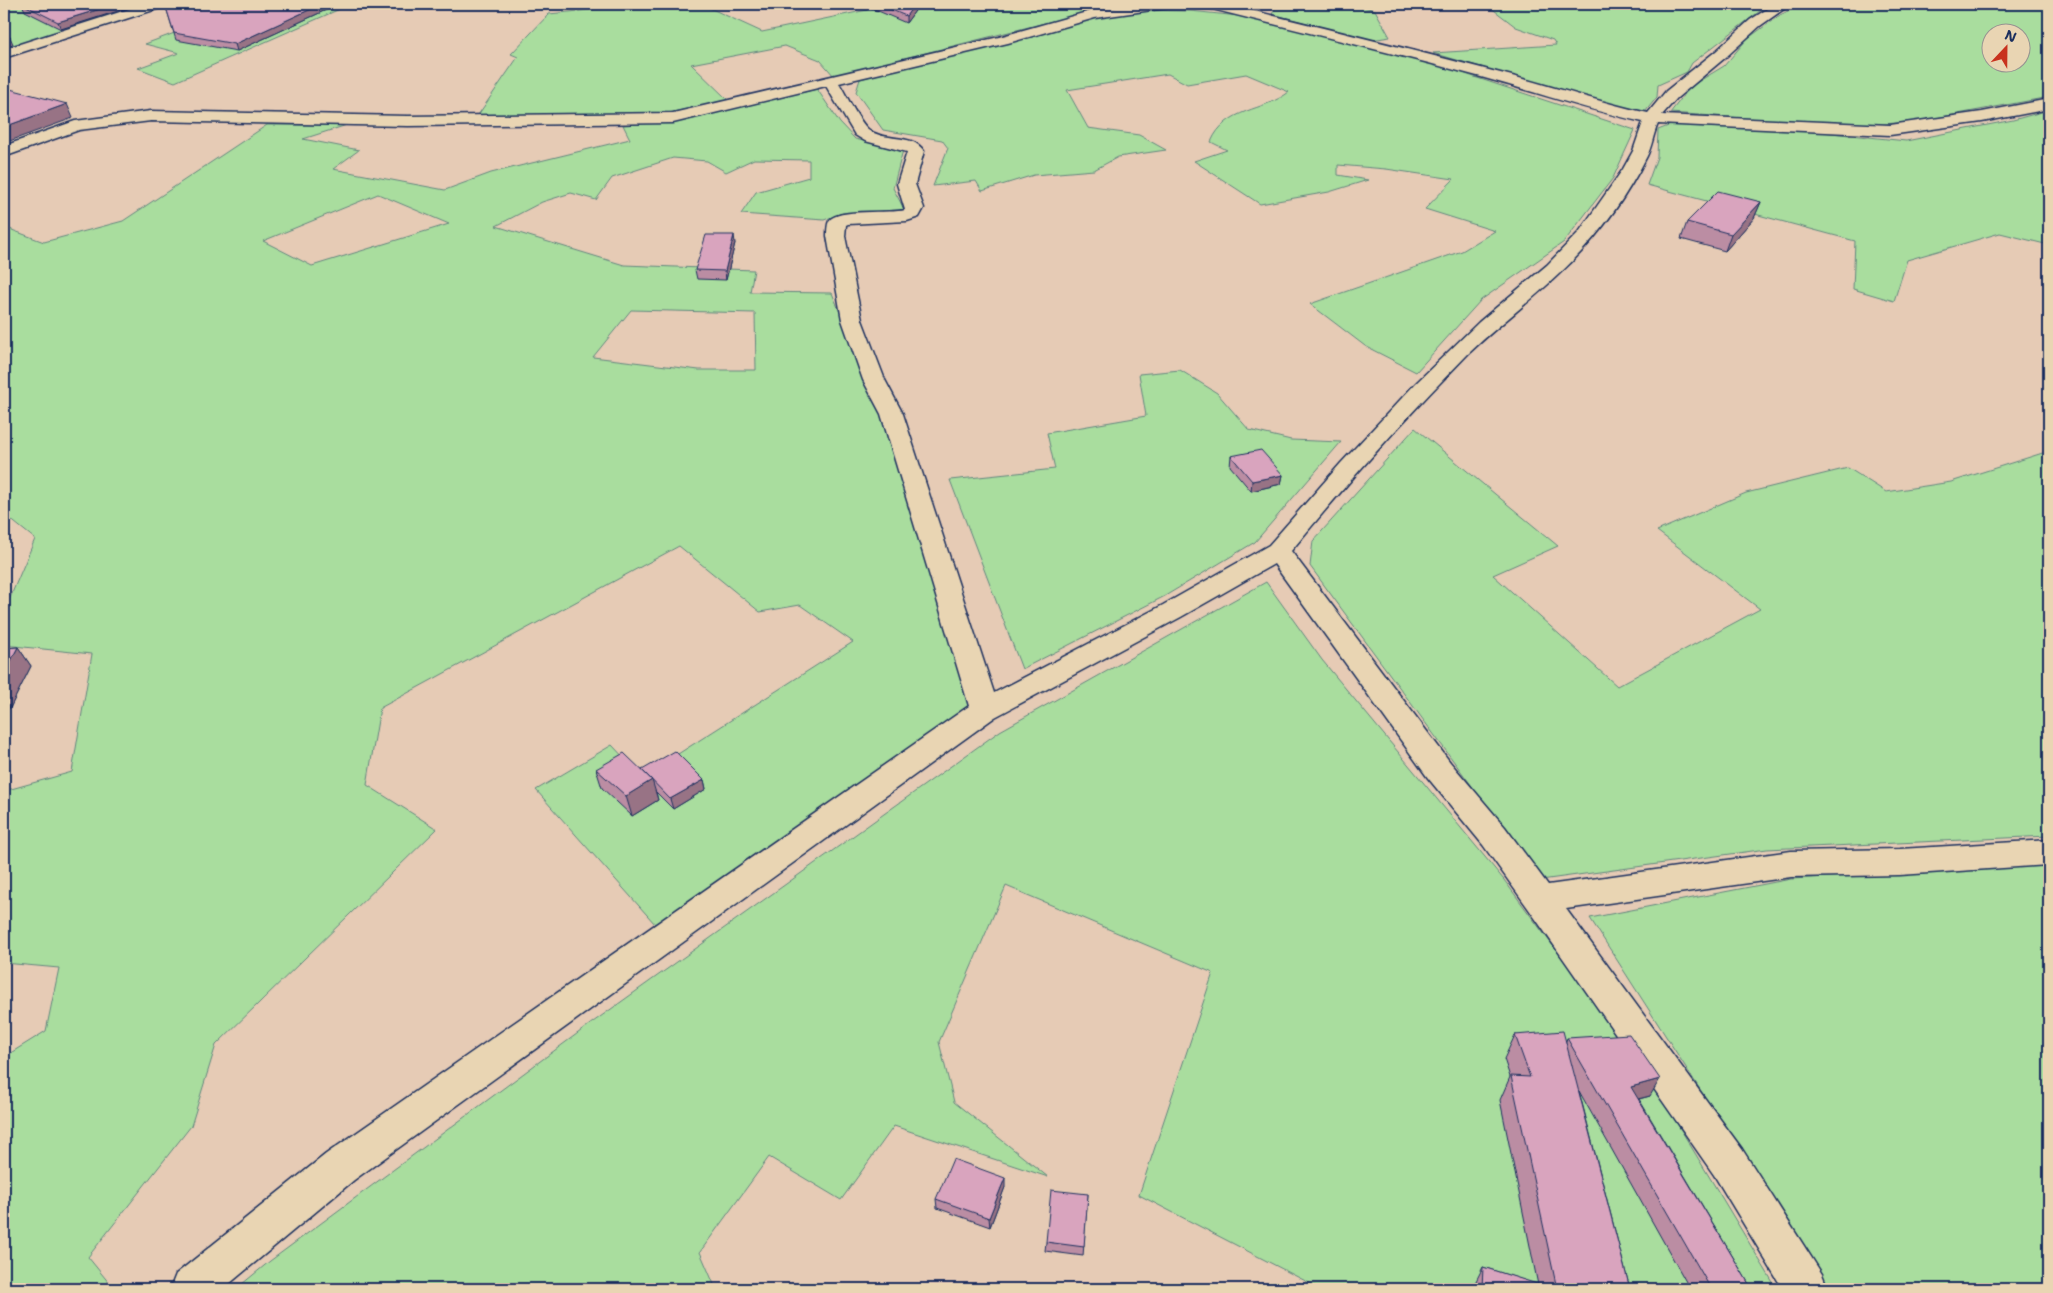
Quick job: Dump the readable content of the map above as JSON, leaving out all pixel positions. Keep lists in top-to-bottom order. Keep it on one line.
{"north":"top"}
